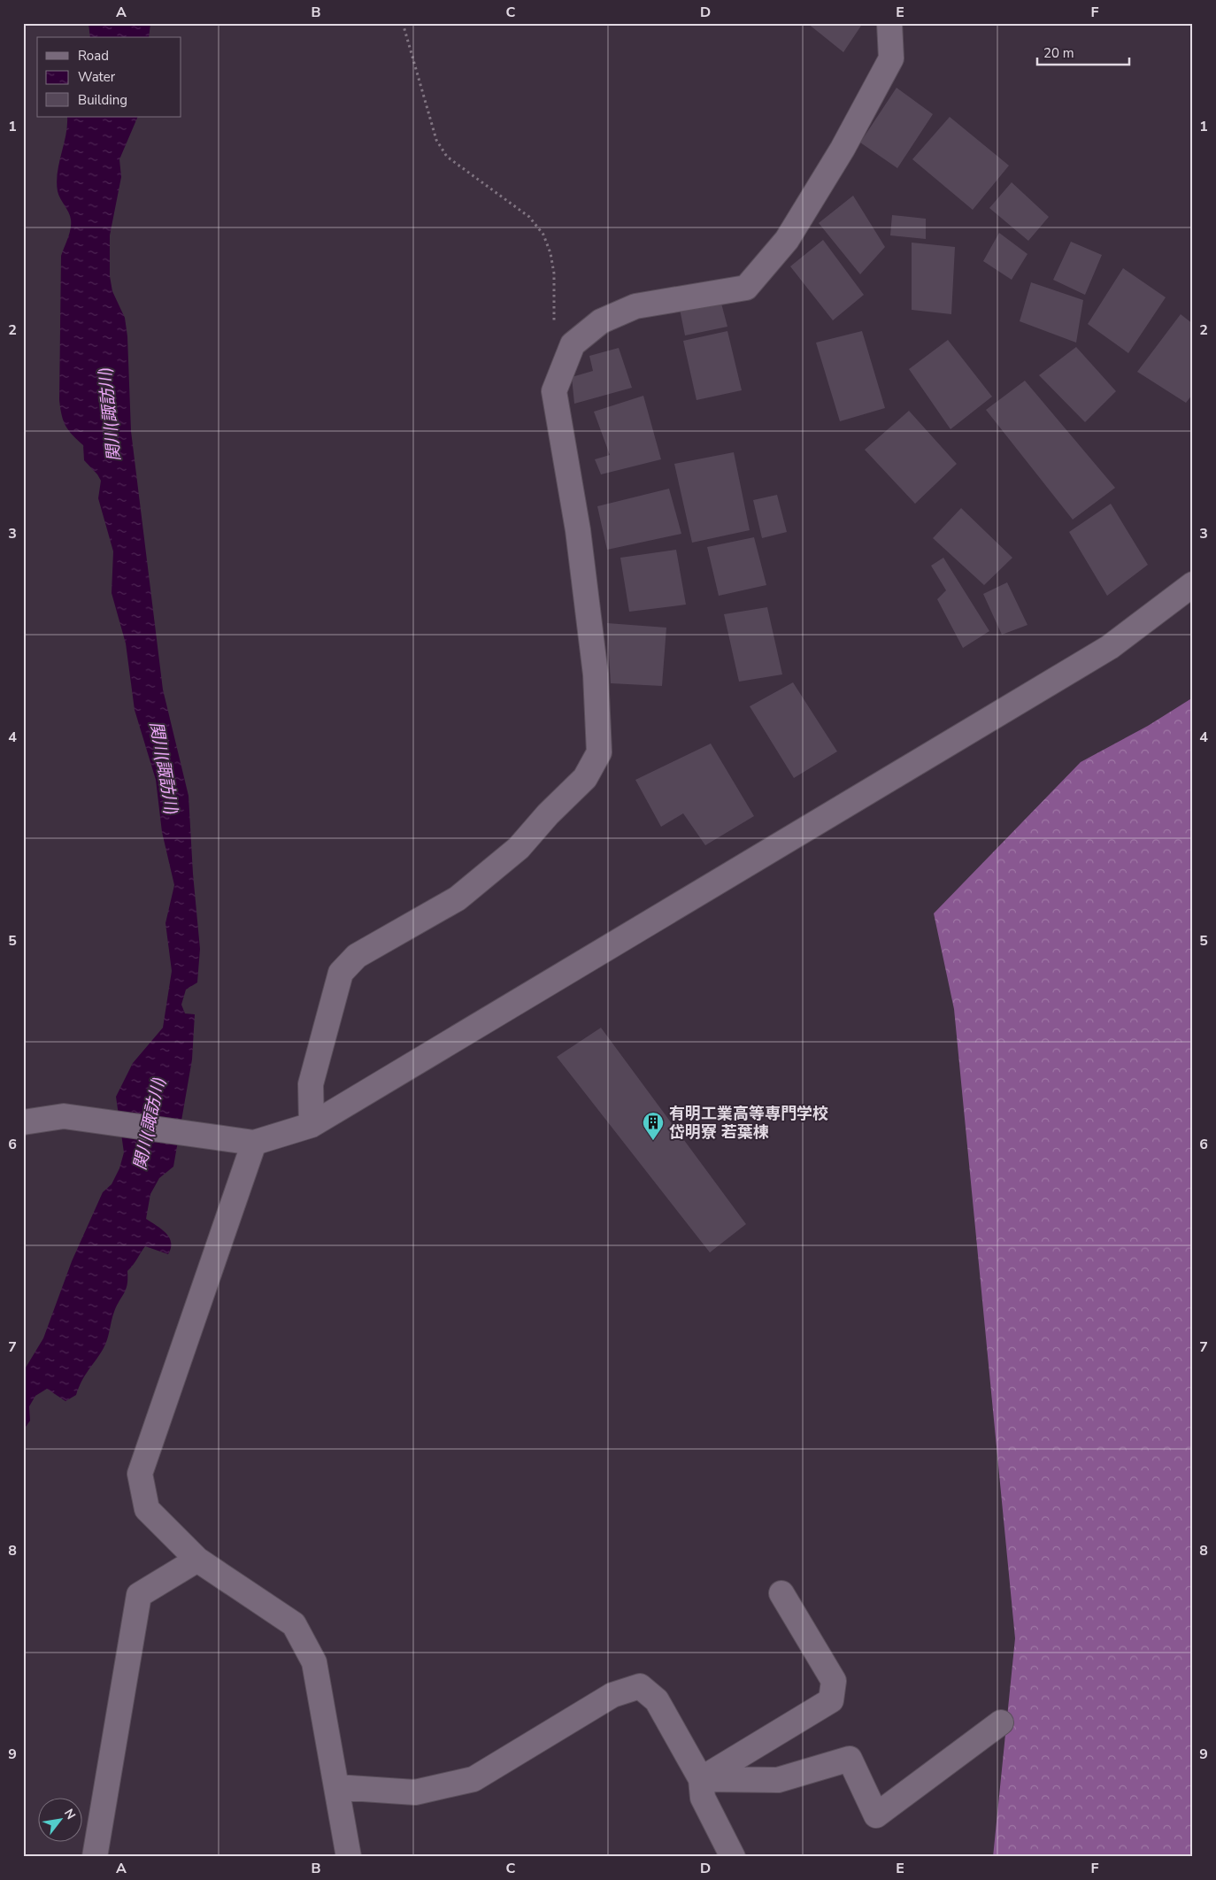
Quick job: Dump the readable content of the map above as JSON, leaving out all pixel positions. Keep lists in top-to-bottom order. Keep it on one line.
{"water":["関川(諏訪川)"],"places":{"building":["有明工業高等専門学校 岱明寮 若葉棟"]},"legend":["Road","Water","Building"],"scale_bar":"20 m","north":"top right","grid":{"columns":["A","B","C","D","E","F"],"rows":["1","2","3","4","5","6","7","8","9"]}}
